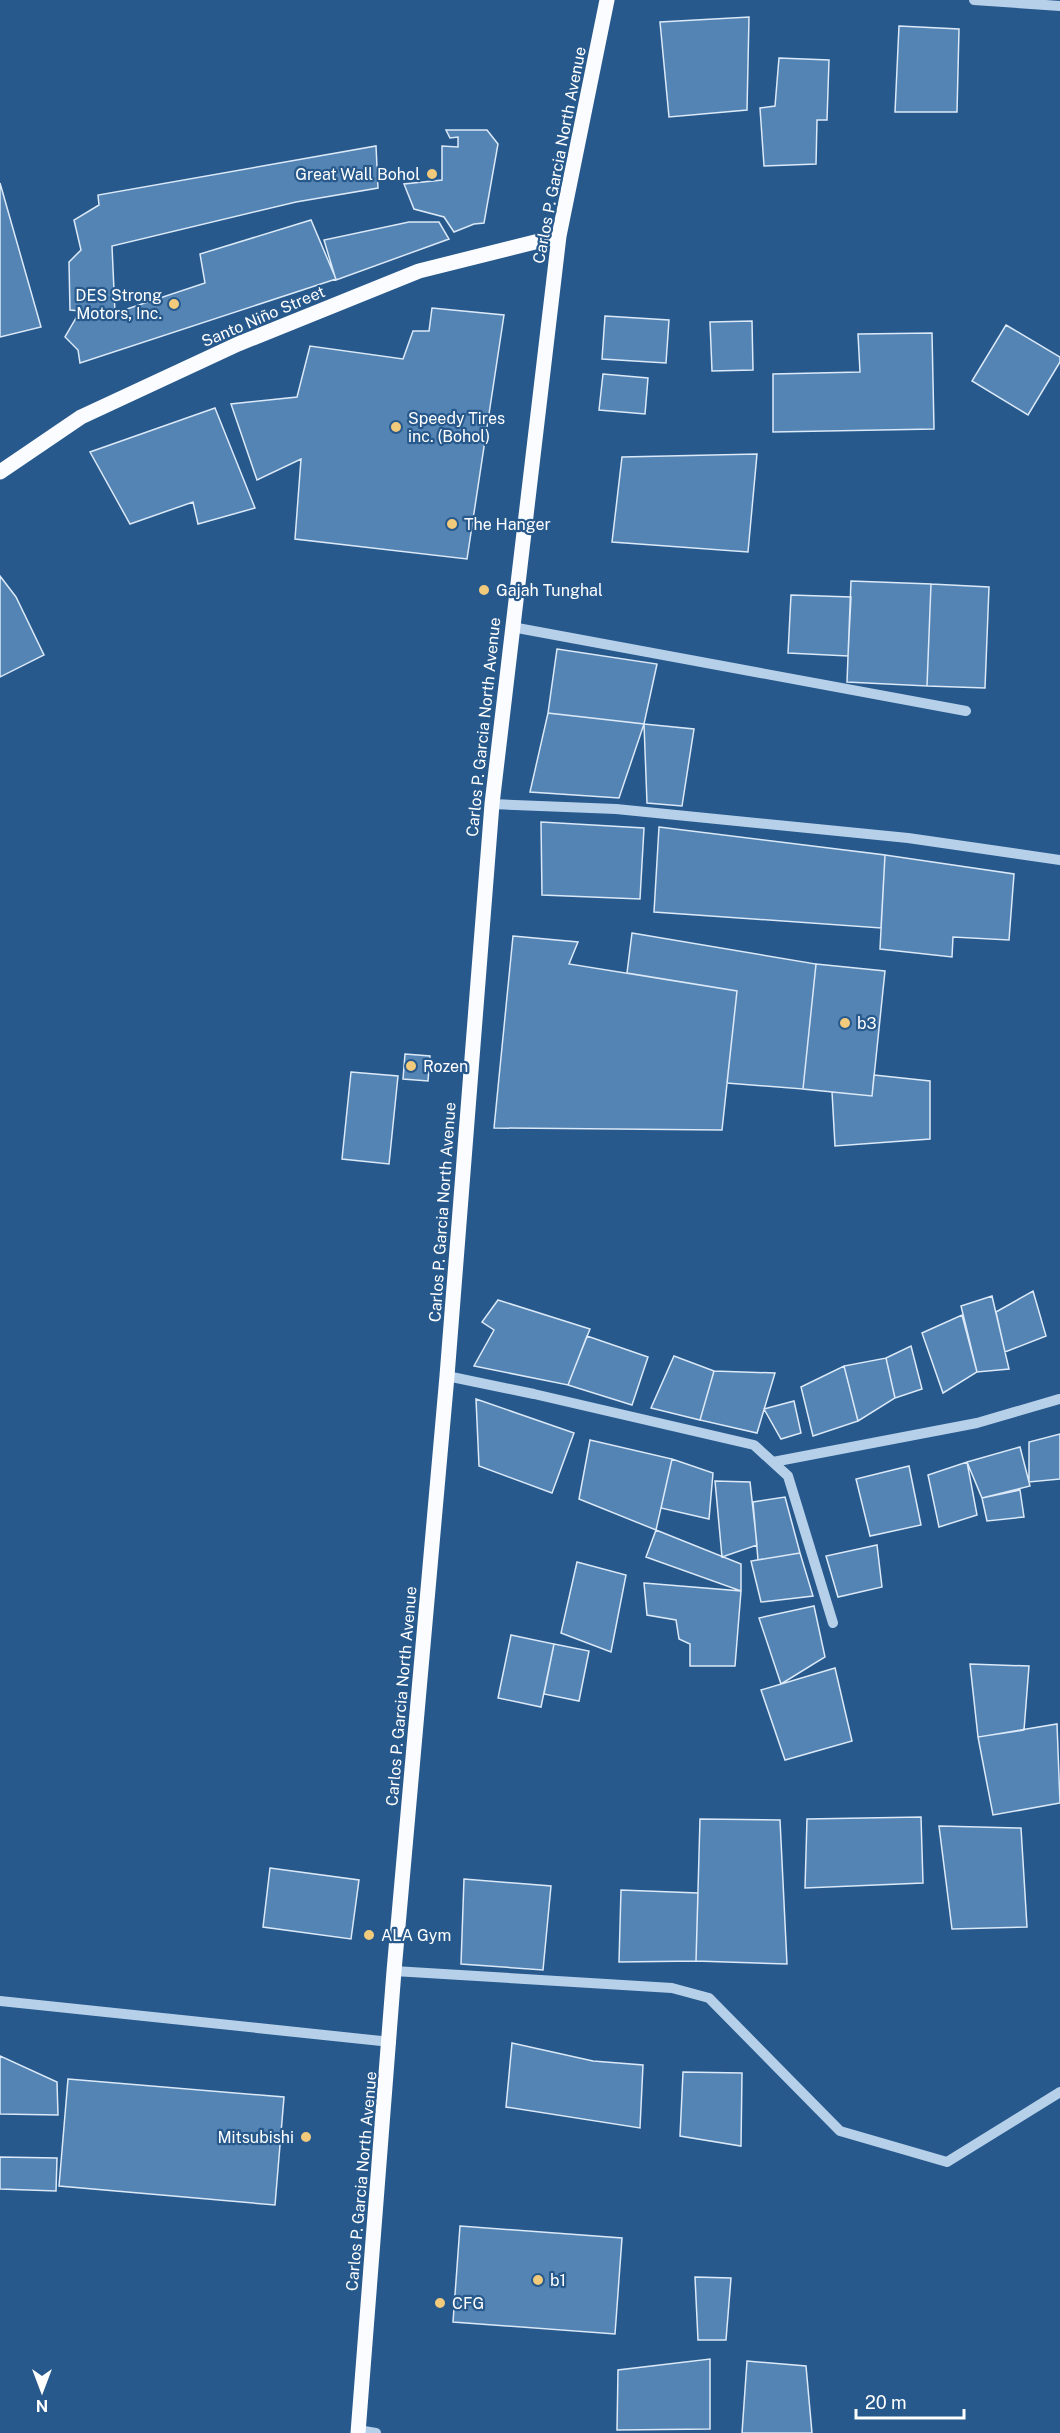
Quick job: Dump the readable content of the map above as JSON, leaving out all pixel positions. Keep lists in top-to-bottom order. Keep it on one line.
{"streets":{"main road":["Carlos P. Garcia North Avenue","Santo Niño Street"]},"crossings":[["Carlos P. Garcia North Avenue","Santo Niño Street"]],"places":["Great Wall Bohol","DES Strong Motors, Inc.","Speedy Tires inc. (Bohol)","The Hanger","Gajah Tunghal","b3","Rozen","ALA Gym","Mitsubishi","b1","CFG"],"scale_bar":"20 m","north":"bottom"}
